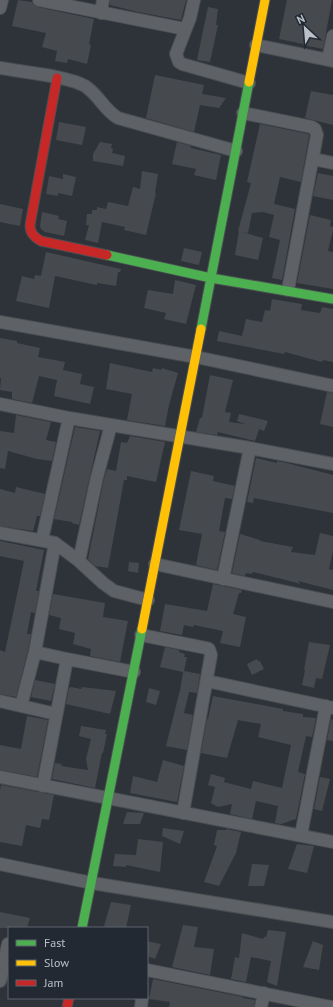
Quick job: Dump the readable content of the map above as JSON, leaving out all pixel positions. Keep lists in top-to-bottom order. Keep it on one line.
{"legend":["Fast","Slow","Jam"],"north":"top left"}
